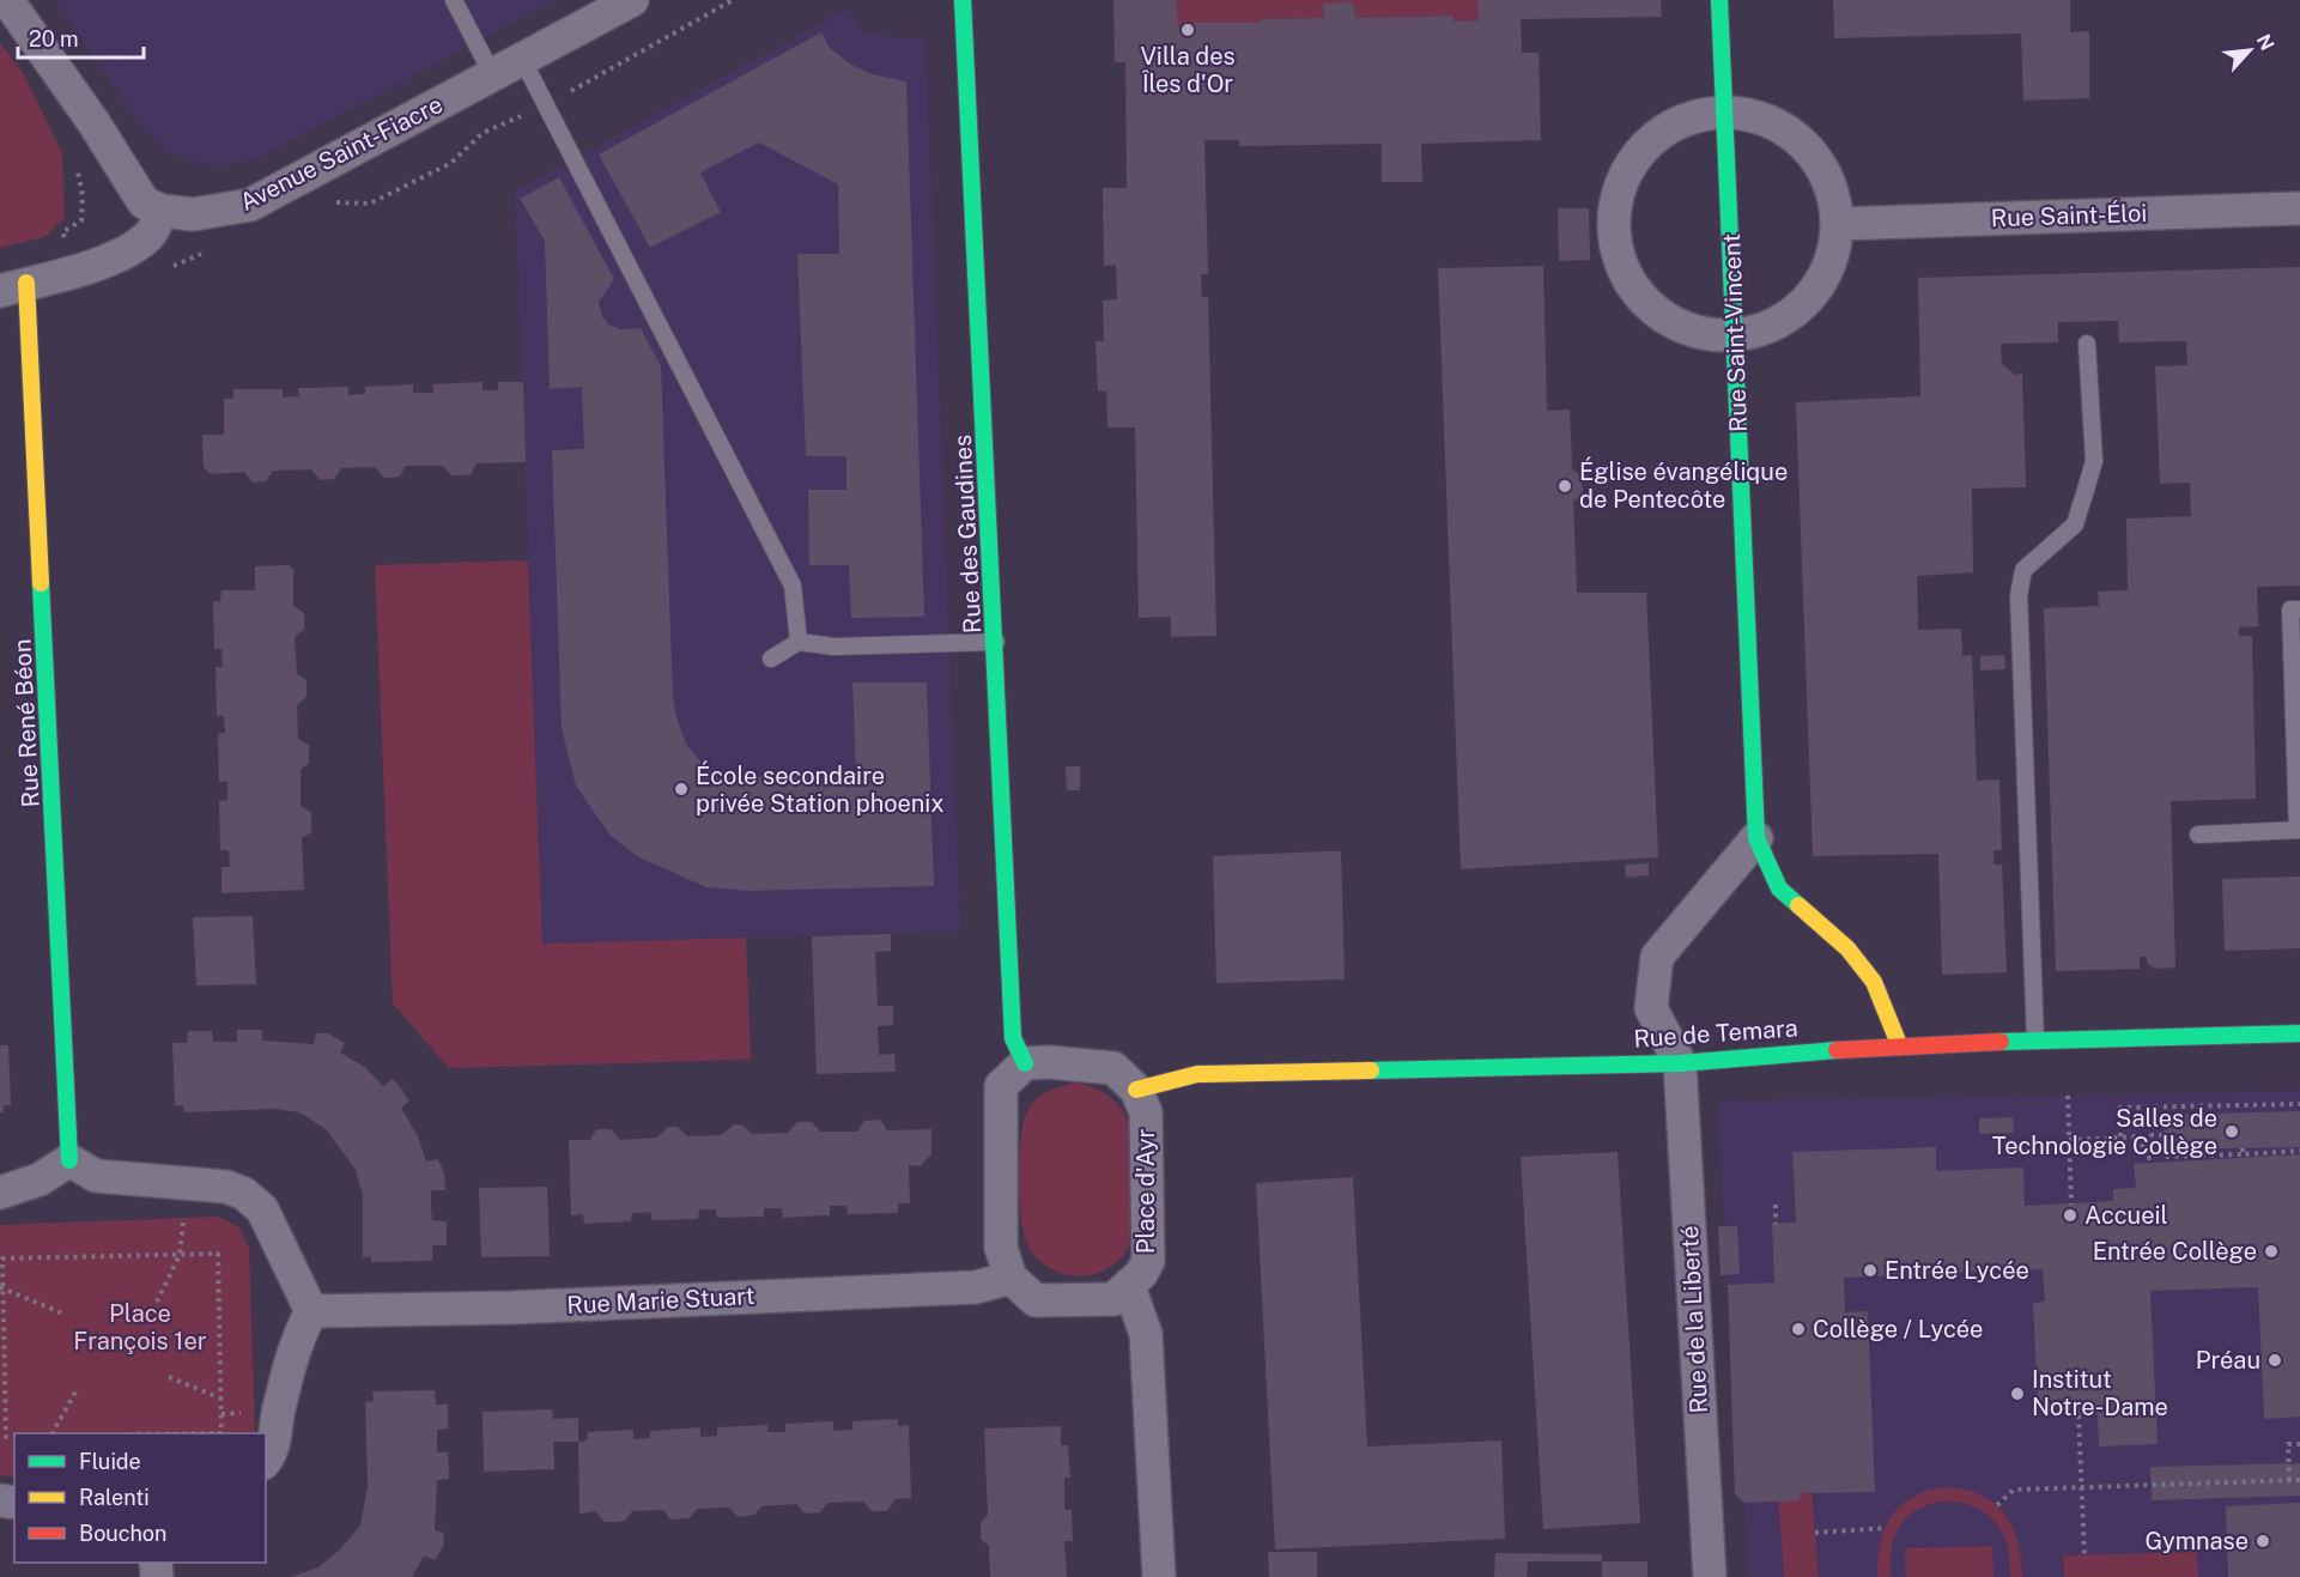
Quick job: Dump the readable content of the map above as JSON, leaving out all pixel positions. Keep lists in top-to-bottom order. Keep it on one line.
{"streets":{"street":["Avenue Saint-Fiacre","Rue Saint-Éloi","Rue Saint-Vincent","Rue des Gaudines","Rue René Béon","Rue de Temara","Place d'Ayr","Rue Marie Stuart","Rue de la Liberté"]},"crossings":[["Rue Saint-Vincent","Rue de Temara"],["Rue des Gaudines","Rue de Temara"],["Rue des Gaudines","Place d'Ayr"],["Rue des Gaudines","Rue Marie Stuart"],["Rue de Temara","Place d'Ayr"],["Rue de Temara","Rue Marie Stuart"],["Rue de Temara","Rue de la Liberté"],["Place d'Ayr","Rue Marie Stuart"]],"parks":["Place François 1er"],"places":["Villa des Îles d'Or","Église évangélique de Pentecôte","École secondaire privée Station phoenix","Salles de Technologie Collège","Accueil","Entrée Collège","Entrée Lycée","Collège / Lycée","Préau","Institut Notre-Dame","Gymnase"],"legend":["Fluide","Ralenti","Bouchon"],"scale_bar":"20 m","north":"top right"}
